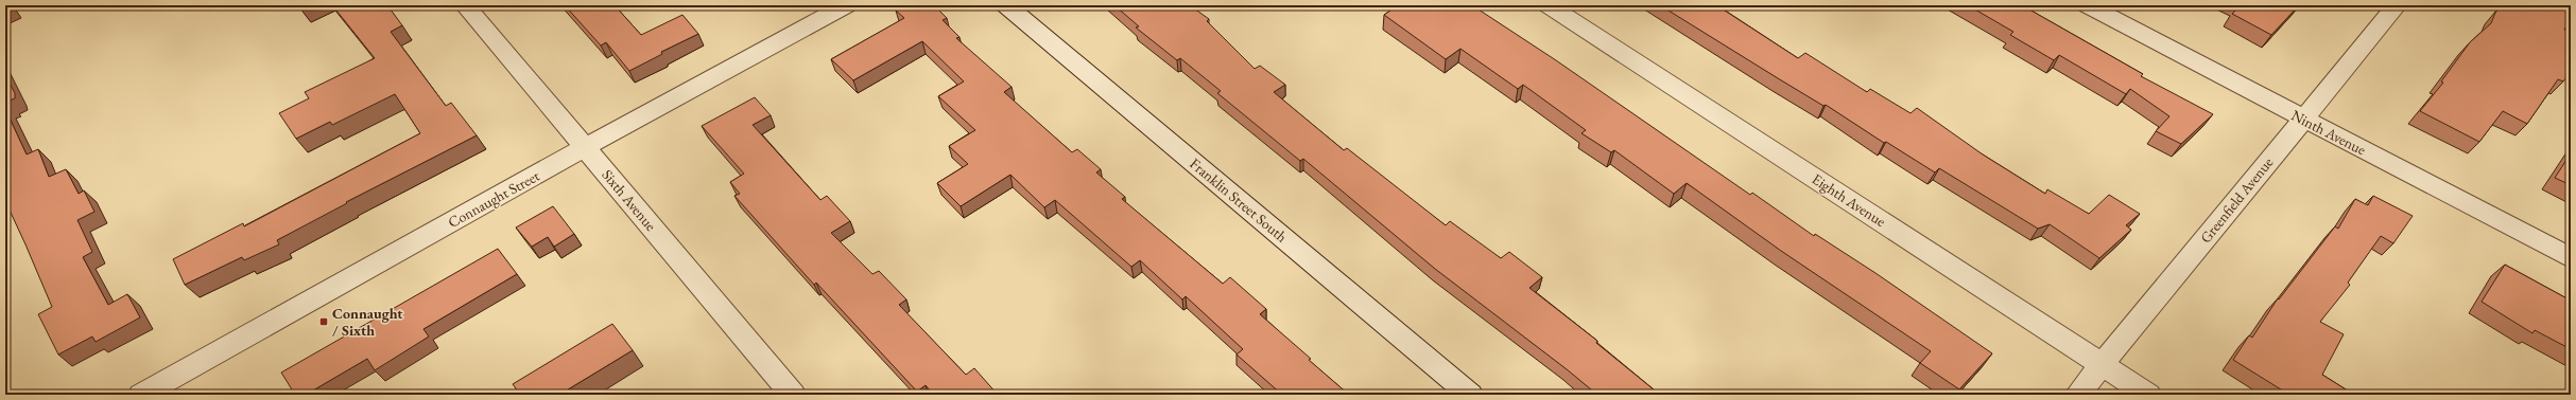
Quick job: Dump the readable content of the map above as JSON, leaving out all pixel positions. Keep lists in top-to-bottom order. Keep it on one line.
{"streets":{"street":["Ninth Avenue","Connaught Street","Sixth Avenue","Franklin Street South","Eighth Avenue","Greenfield Avenue"]},"crossings":[["Ninth Avenue","Greenfield Avenue"],["Connaught Street","Sixth Avenue"],["Eighth Avenue","Greenfield Avenue"]],"places":{"transit":["Connaught / Sixth"]}}
